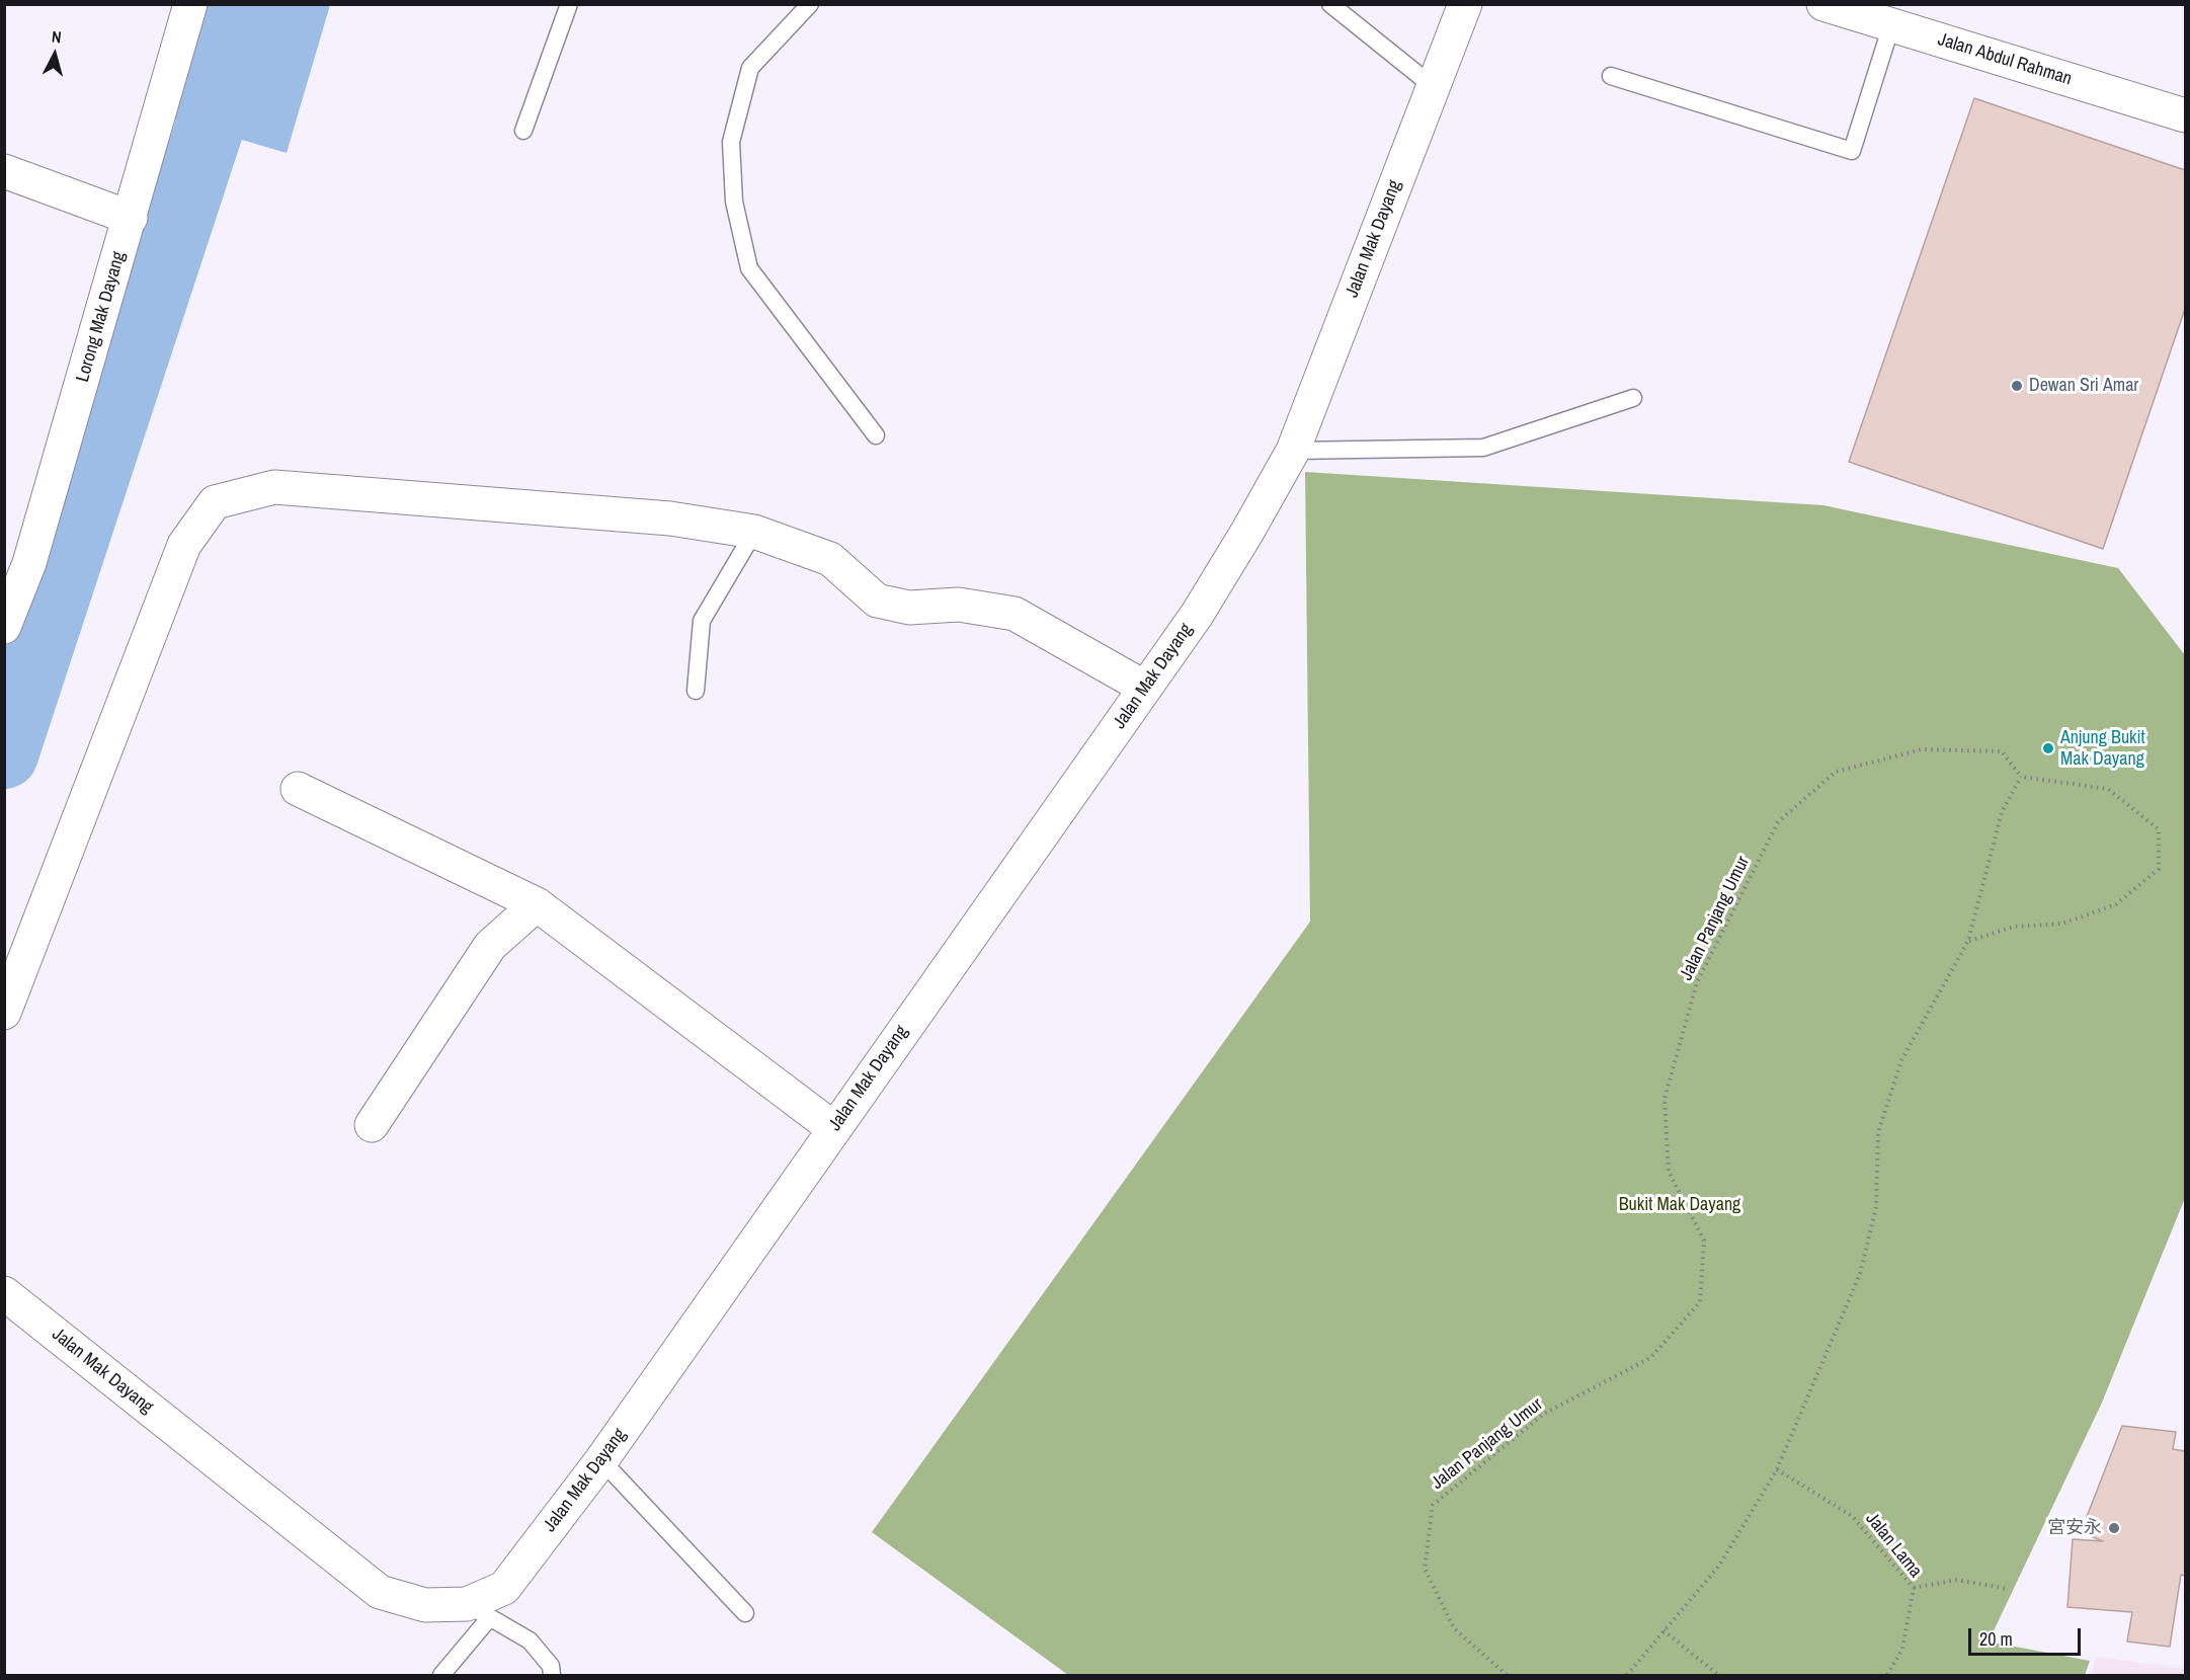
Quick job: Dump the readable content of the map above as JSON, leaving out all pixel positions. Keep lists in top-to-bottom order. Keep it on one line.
{"streets":{"street":["Jalan Abdul Rahman","Jalan Mak Dayang","Lorong Mak Dayang"],"path":["Jalan Panjang Umur","Jalan Lama"]},"parks":["Bukit Mak Dayang"],"places":["Dewan Sri Amar","Anjung Bukit Mak Dayang","宮安永"],"scale_bar":"20 m","north":"top"}
